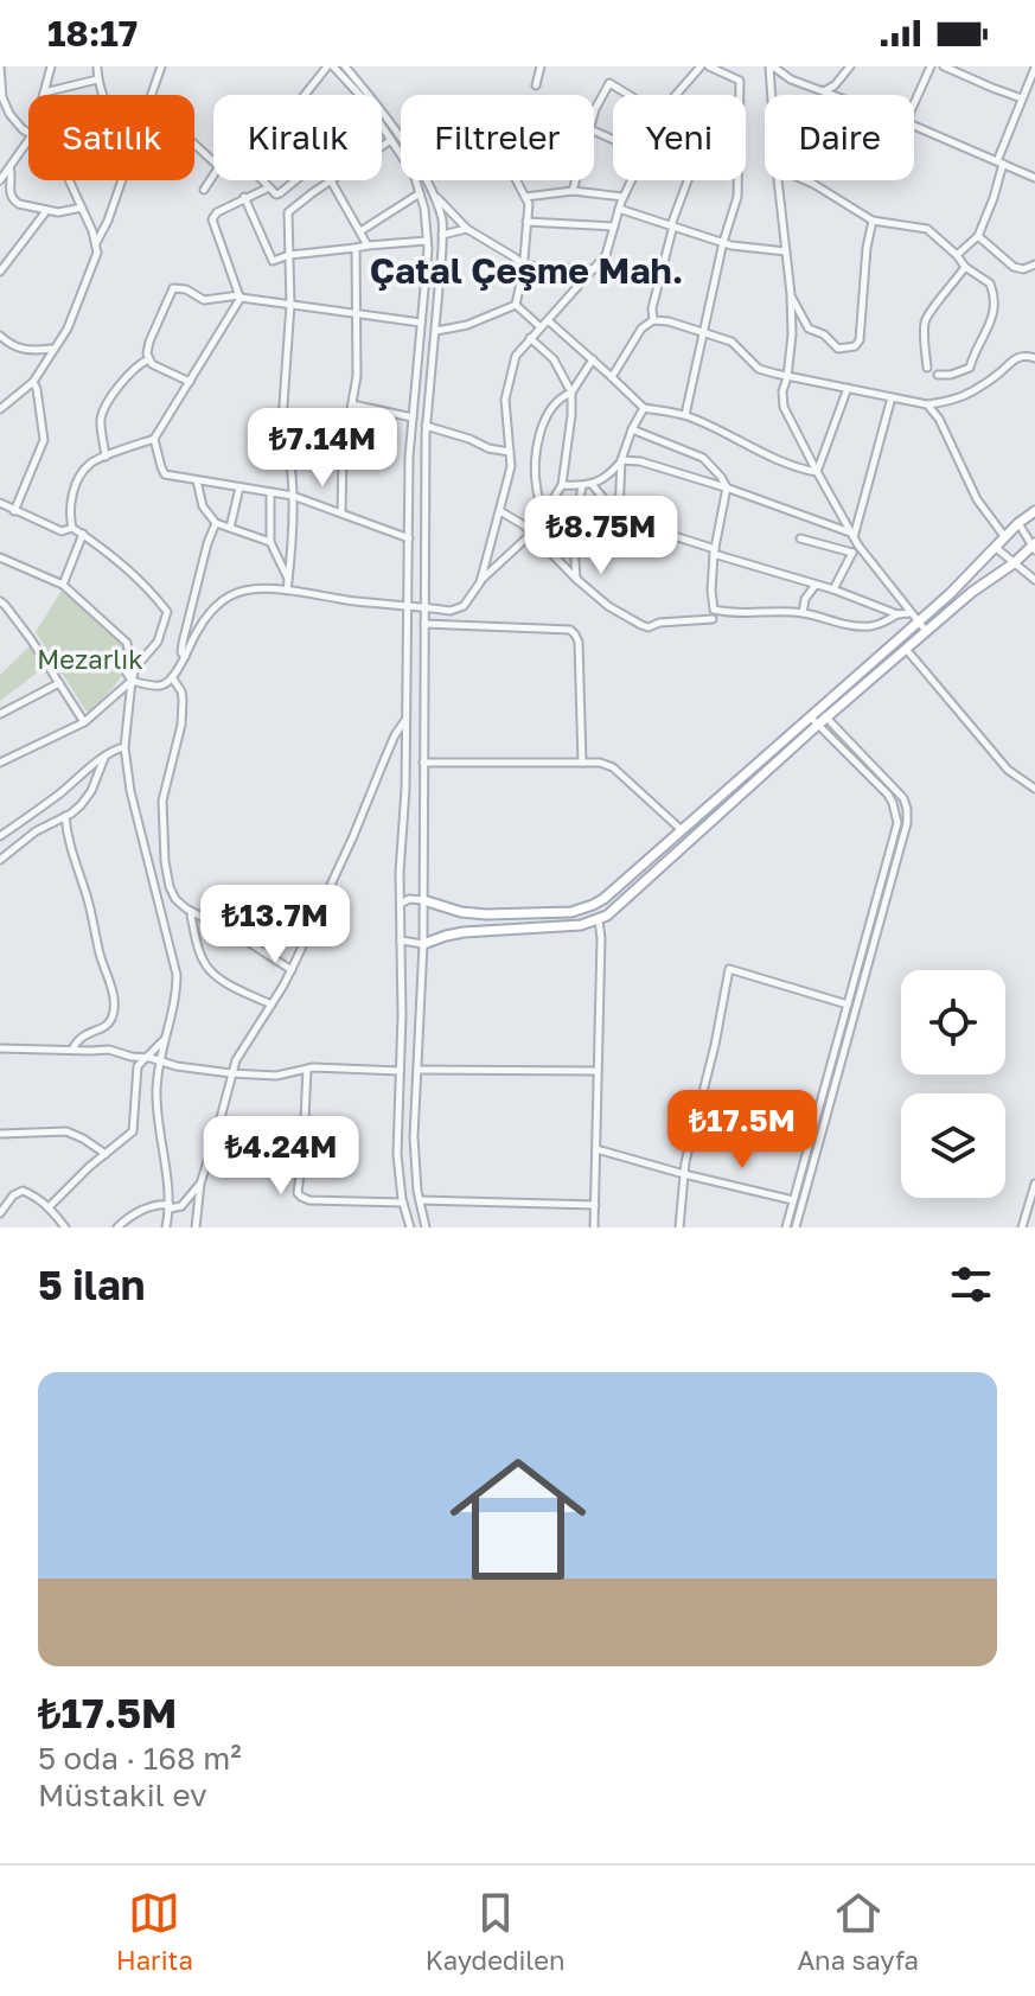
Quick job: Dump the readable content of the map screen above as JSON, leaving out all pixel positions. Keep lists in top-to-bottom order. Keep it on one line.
{"districts":["Çatal Çeşme Mah."],"parks":["Mezarlık"],"page":{"status":"18:17","chip":["Satılık","Kiralık","Filtreler","Yeni","Daire"],"price":["₺7.14M","₺8.75M","₺13.7M","₺17.5M","₺4.24M"],"heading":"5 ilan","list":[{"name":"₺17.5M","note":"5 oda · 168 m² · Müstakil ev"}],"tabs":["Harita","Kaydedilen","Ana sayfa"]}}
